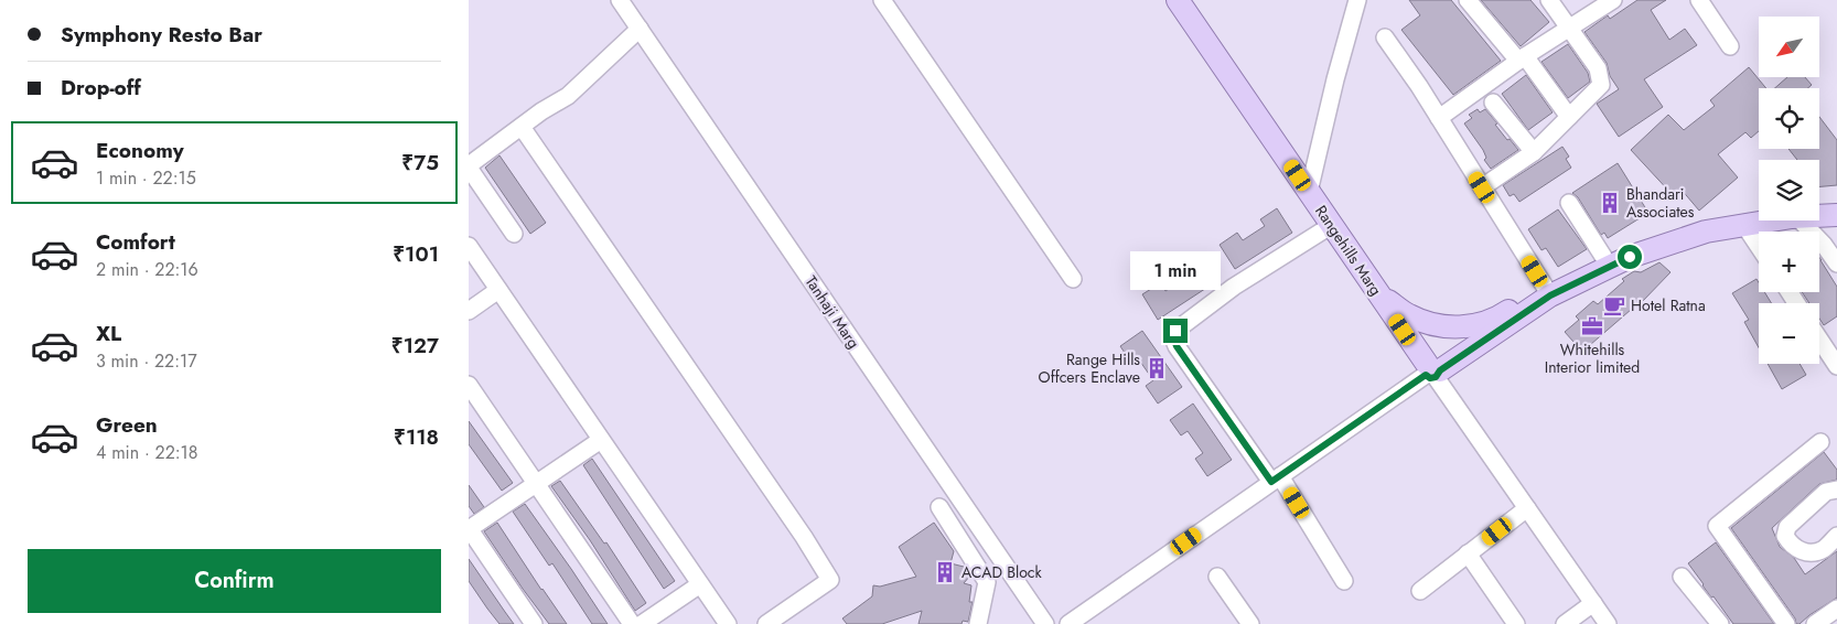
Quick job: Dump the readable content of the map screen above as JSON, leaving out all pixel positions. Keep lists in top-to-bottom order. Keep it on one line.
{"streets":{"main road":["Rangehills Marg"],"street":["Tanhaji Marg"]},"places":{"building":["Bhandari Associates","Range Hills Offcers Enclave","ACAD Block"],"cafe":["Hotel Ratna"],"office":["Whitehills Interior limited"]},"north":"bottom left","page":{"banner":["Symphony Resto Bar","Drop-off"],"map_buttons":["+","−"],"list":[{"name":"Economy","note":"1 min · 22:15","value":"₹75"},{"name":"Comfort","note":"2 min · 22:16","value":"₹101"},{"name":"XL","note":"3 min · 22:17","value":"₹127"},{"name":"Green","note":"4 min · 22:18","value":"₹118"}],"bubble":"1 min","buttons":"Confirm"}}
